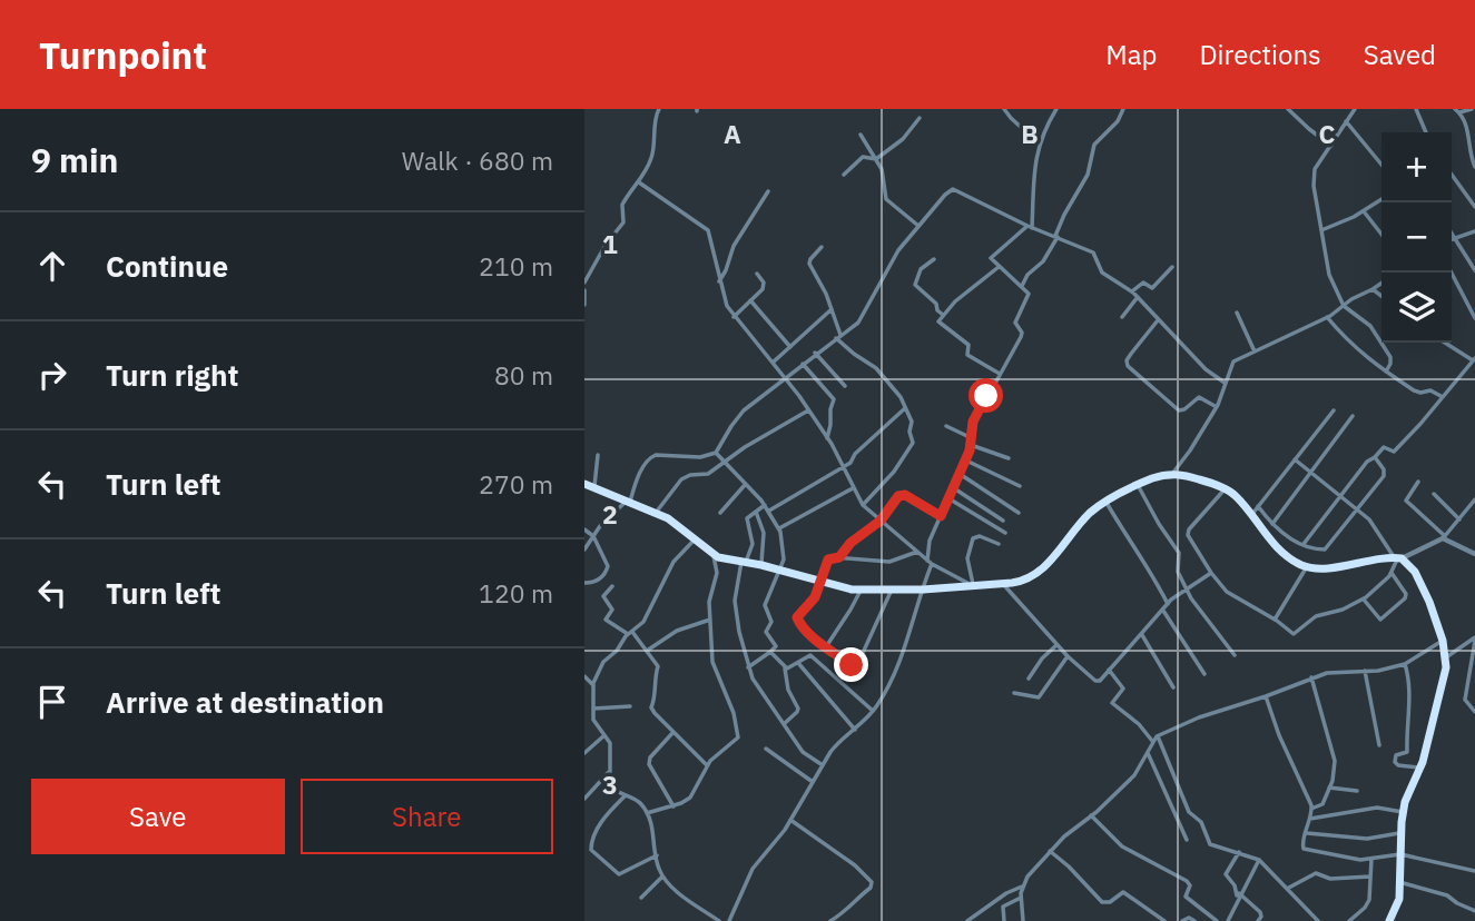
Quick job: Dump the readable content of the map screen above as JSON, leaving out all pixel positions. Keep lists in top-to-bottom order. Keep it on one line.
{"page":{"header":"Turnpoint","nav":["Map","Directions","Saved"],"heading":["9 min","Walk · 680 m"],"map_buttons":["+","−"],"list":[["Continue","210 m"],["Turn right","80 m"],["Turn left","270 m"],["Turn left","120 m"],"Arrive at destination"],"buttons":["Save","Share"]},"grid":{"columns":["A","B","C"],"rows":["1","2","3"]}}
